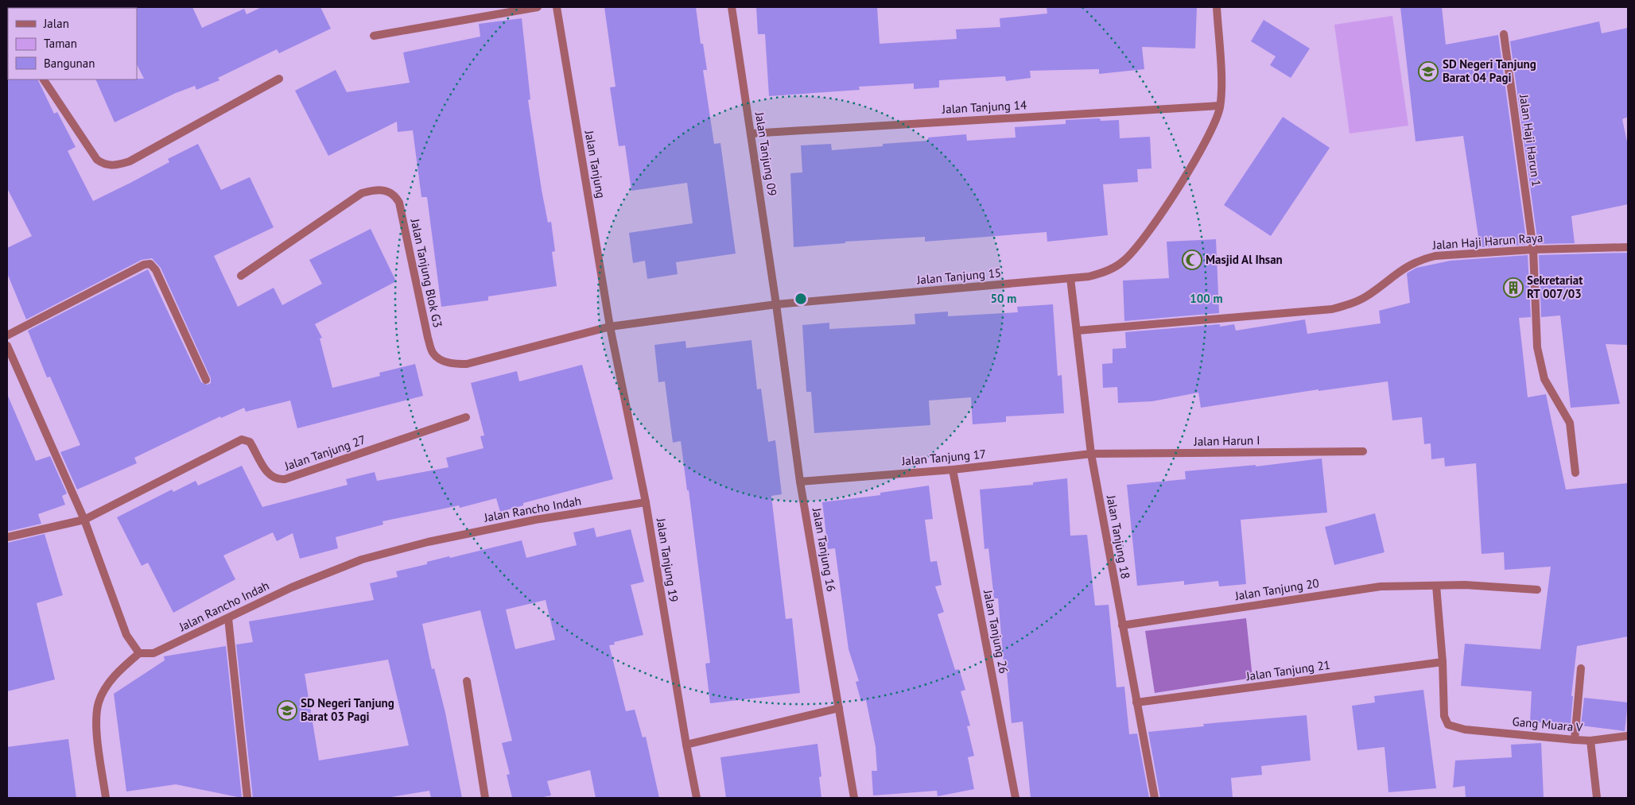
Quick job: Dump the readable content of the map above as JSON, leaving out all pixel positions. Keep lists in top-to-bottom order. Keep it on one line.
{"streets":{"street":["Jalan Tanjung 14","Jalan Haji Harun 1","Jalan Tanjung 09","Jalan Tanjung","Jalan Haji Harun Raya","Jalan Tanjung Blok G3","Jalan Tanjung 15","Jalan Harun I","Jalan Tanjung 27","Jalan Tanjung 17","Jalan Rancho Indah","Jalan Tanjung 18","Jalan Tanjung 16","Jalan Tanjung 19","Jalan Tanjung 20","Jalan Tanjung 26","Jalan Tanjung 21","Gang Muara V"]},"crossings":[["Jalan Tanjung 14","Jalan Tanjung 09"],["Jalan Tanjung 14","Jalan Tanjung 15"],["Jalan Haji Harun 1","Jalan Haji Harun Raya"],["Jalan Tanjung 09","Jalan Tanjung 15"],["Jalan Tanjung 09","Jalan Tanjung 16"],["Jalan Tanjung","Jalan Tanjung Blok G3"],["Jalan Tanjung","Jalan Tanjung 15"],["Jalan Tanjung","Jalan Tanjung 19"],["Jalan Haji Harun Raya","Jalan Tanjung 18"],["Jalan Tanjung Blok G3","Jalan Tanjung 15"],["Jalan Tanjung Blok G3","Jalan Tanjung 19"],["Jalan Tanjung 15","Jalan Tanjung 18"],["Jalan Tanjung 15","Jalan Tanjung 16"],["Jalan Tanjung 15","Jalan Tanjung 19"],["Jalan Harun I","Jalan Tanjung 17"],["Jalan Harun I","Jalan Tanjung 18"],["Jalan Tanjung 17","Jalan Tanjung 18"],["Jalan Tanjung 17","Jalan Tanjung 16"],["Jalan Tanjung 17","Jalan Tanjung 26"],["Jalan Rancho Indah","Jalan Tanjung 19"],["Jalan Tanjung 18","Jalan Tanjung 20"],["Jalan Tanjung 18","Jalan Tanjung 21"],["Jalan Tanjung 21","Gang Muara V"]],"places":{"school or university":["SD Negeri Tanjung Barat 04 Pagi","SD Negeri Tanjung Barat 03 Pagi"],"mosque":["Masjid Al Ihsan"],"building":["Sekretariat RT 007/03"]},"legend":["Jalan","Taman","Bangunan"],"rings":["50 m","100 m"]}
